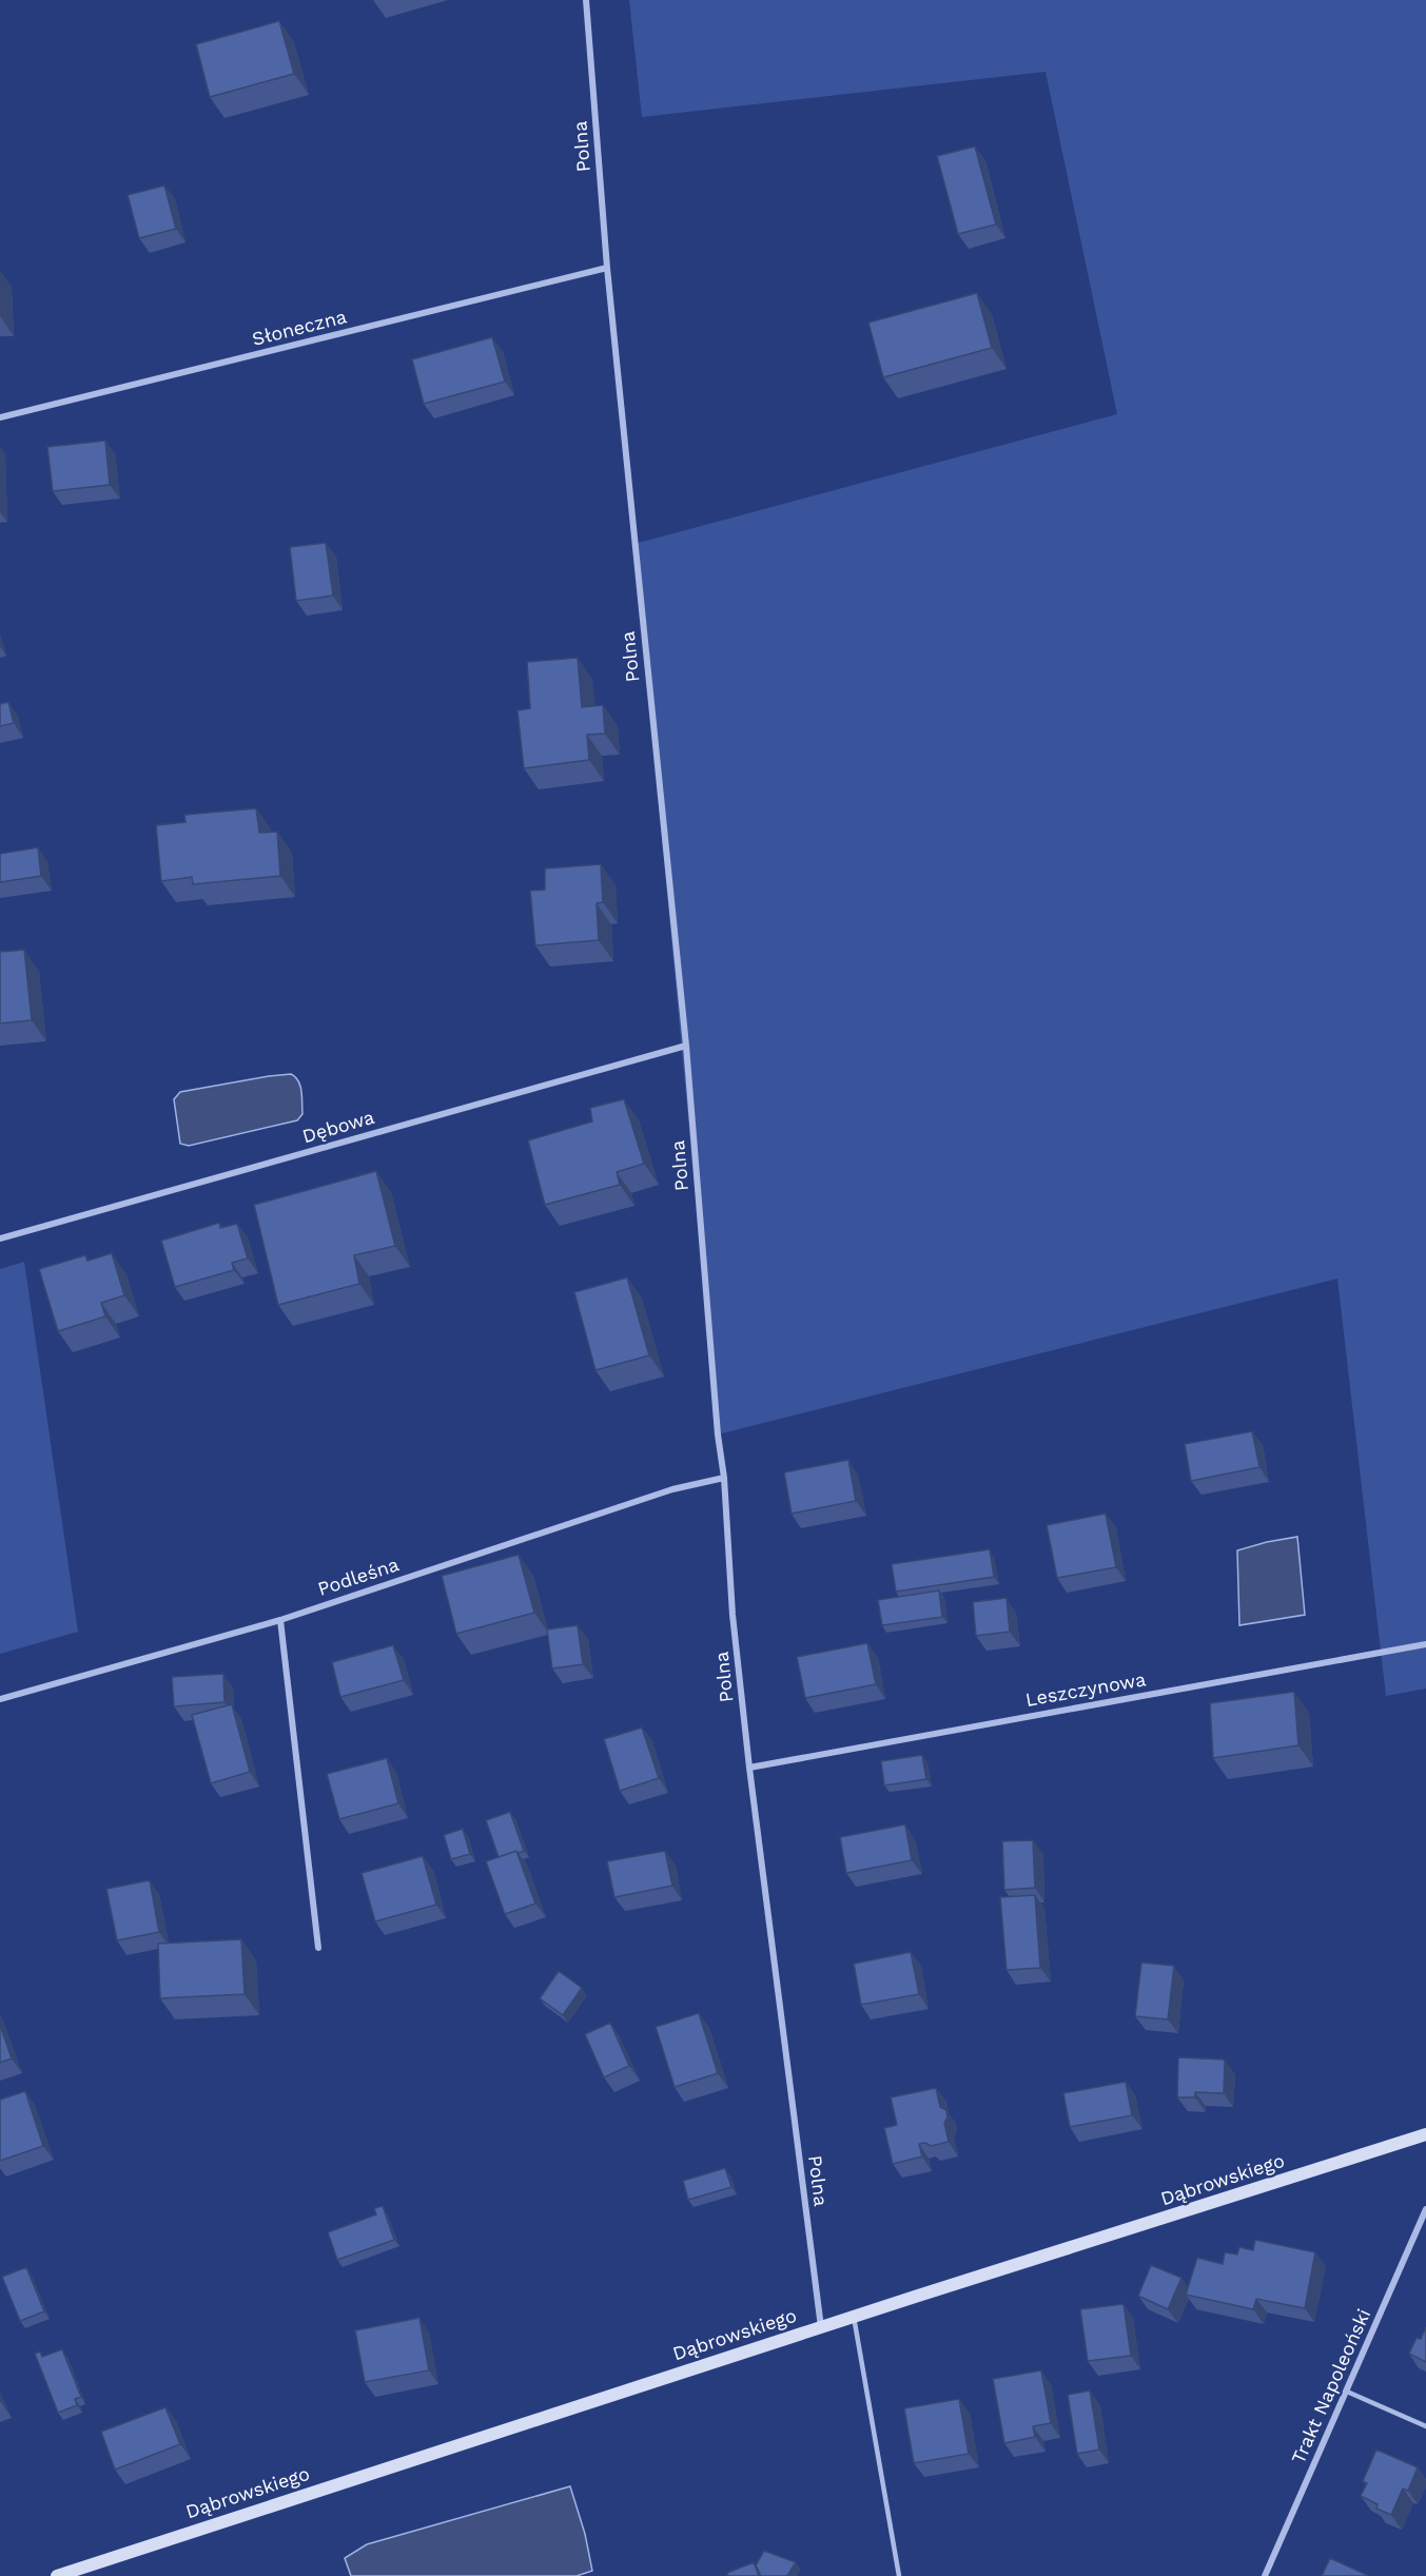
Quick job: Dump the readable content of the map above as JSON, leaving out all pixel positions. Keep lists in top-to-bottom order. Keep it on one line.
{"streets":{"street":["Polna","Słoneczna","Dębowa","Podleśna","Leszczynowa","Dąbrowskiego","Trakt Napoleoński"]},"crossings":[["Polna","Słoneczna"],["Polna","Dębowa"],["Polna","Podleśna"],["Polna","Leszczynowa"],["Polna","Dąbrowskiego"]]}
